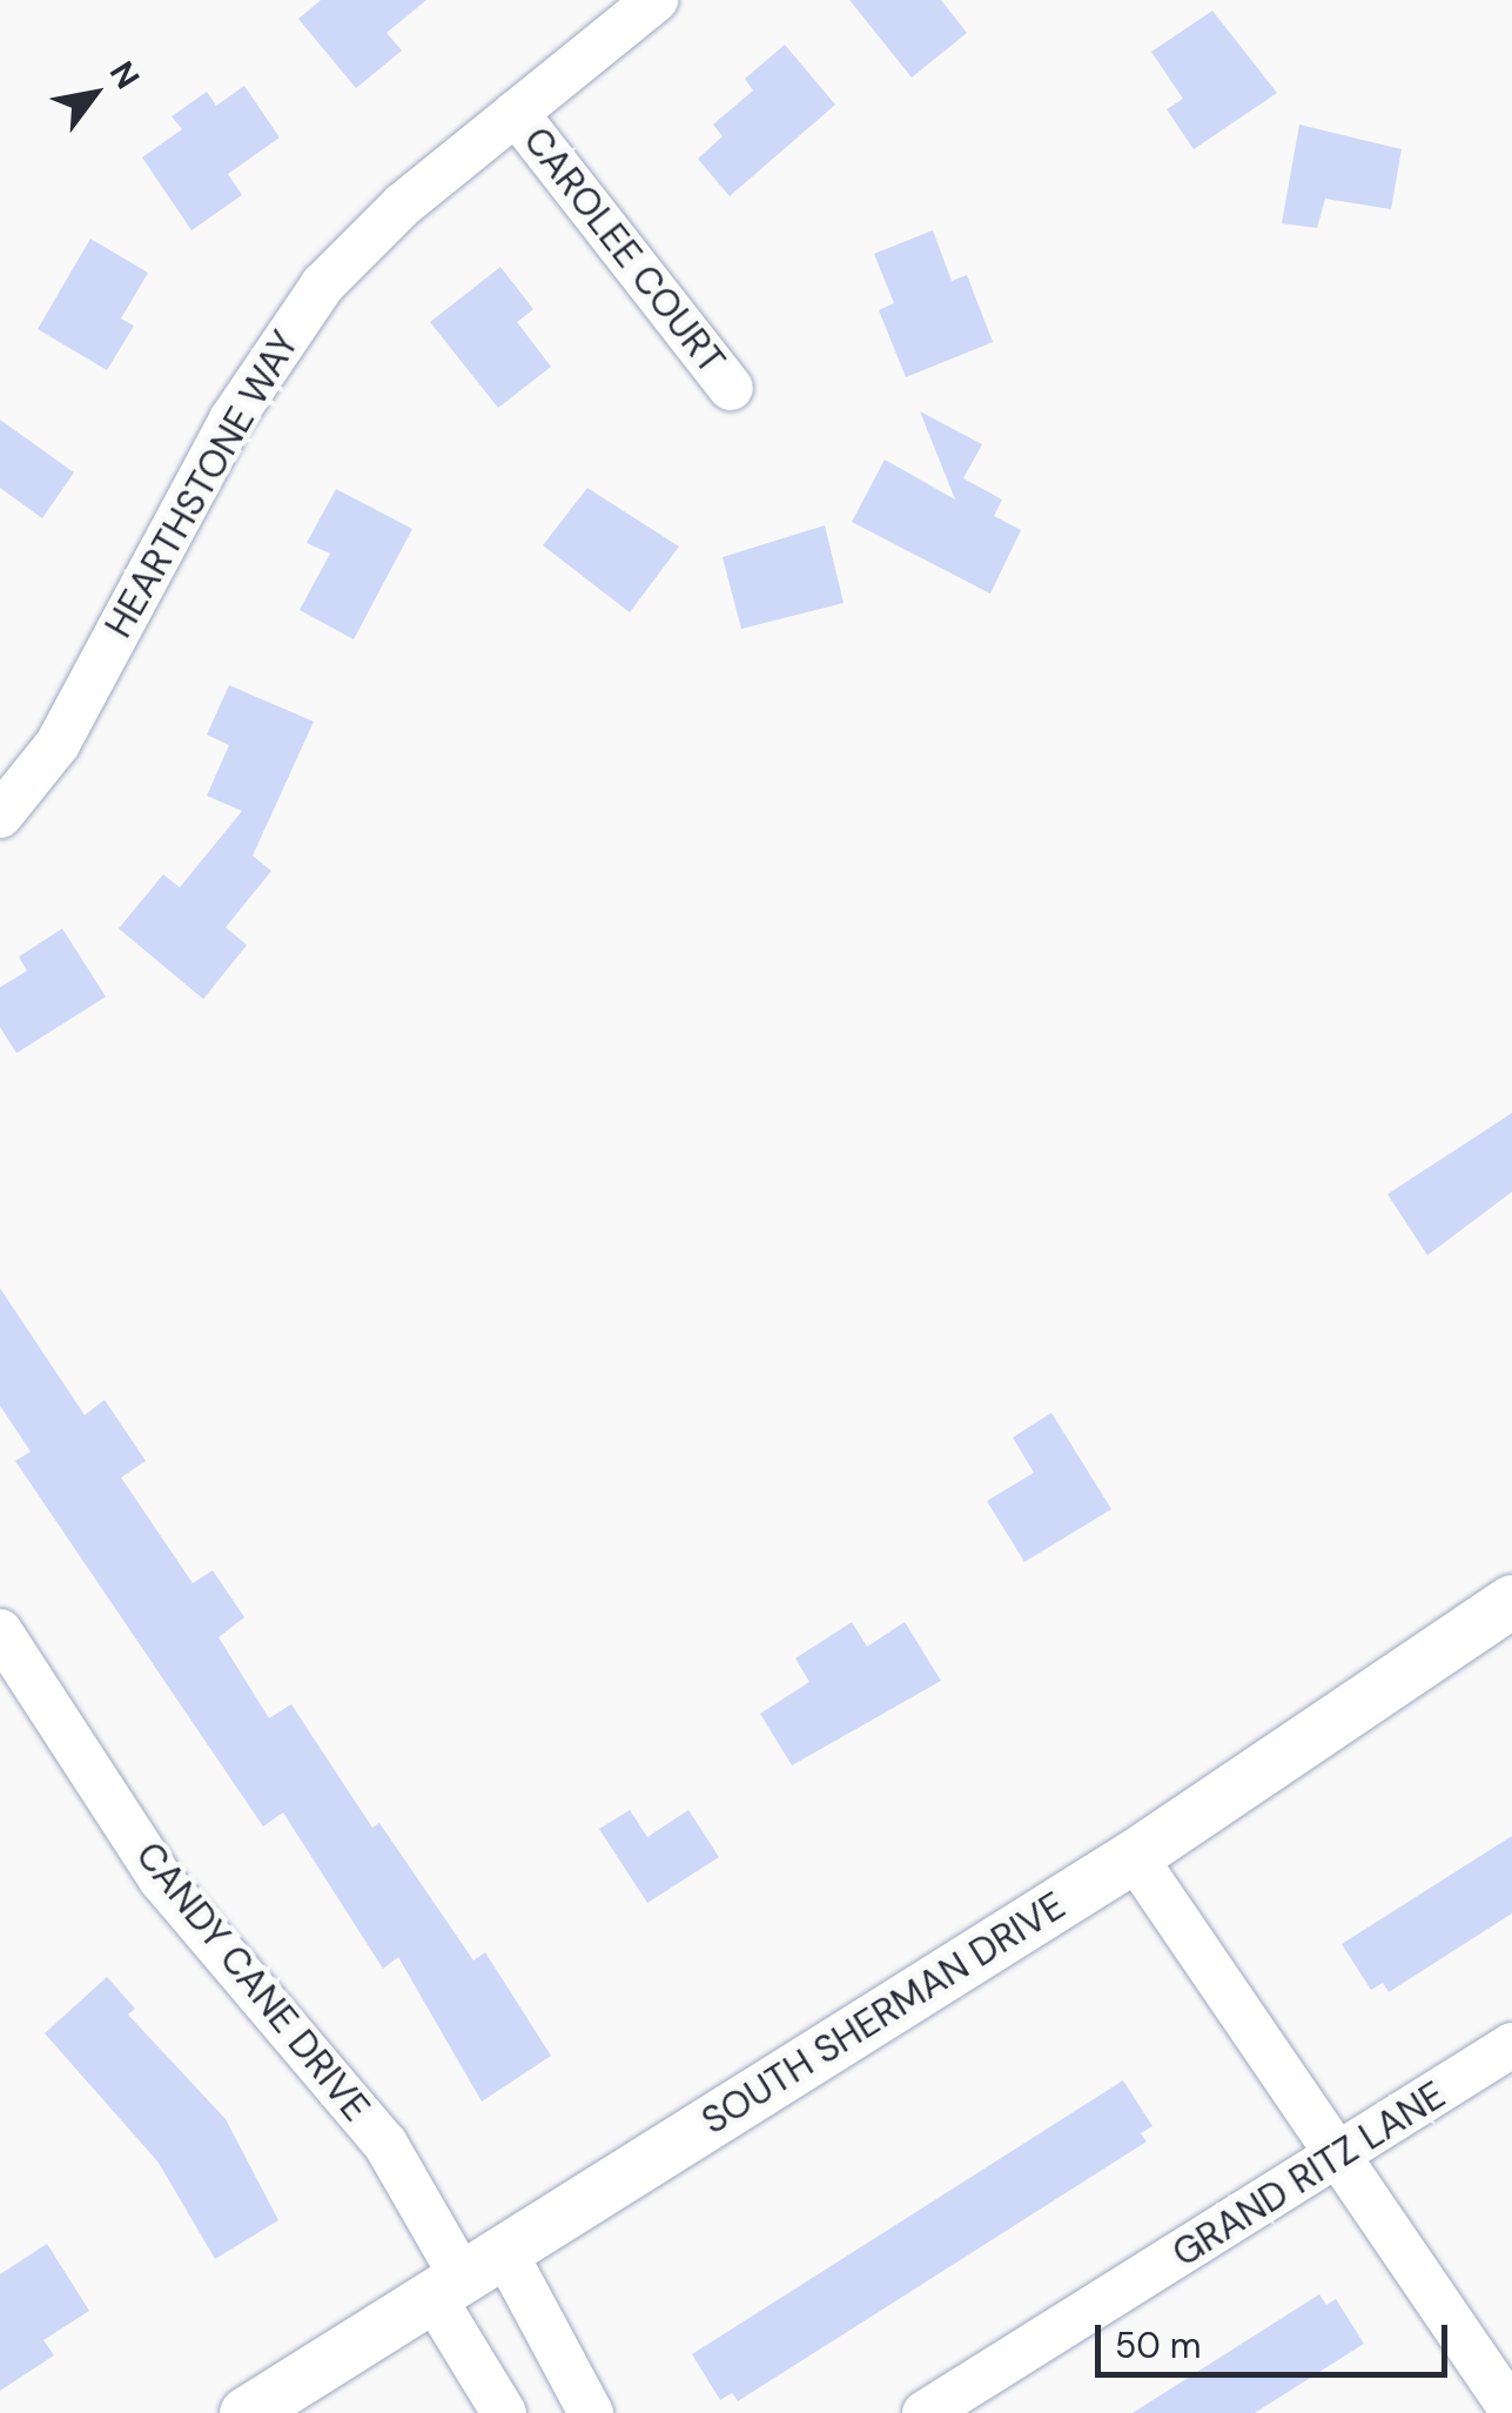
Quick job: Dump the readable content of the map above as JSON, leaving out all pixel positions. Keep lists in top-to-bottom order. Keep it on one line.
{"streets":{"street":["CAROLEE COURT","HEARTHSTONE WAY","CANDY CANE DRIVE","SOUTH SHERMAN DRIVE","GRAND RITZ LANE"]},"crossings":[["CAROLEE COURT","HEARTHSTONE WAY"],["CANDY CANE DRIVE","SOUTH SHERMAN DRIVE"]],"scale_bar":"50 m","north":"top right"}
